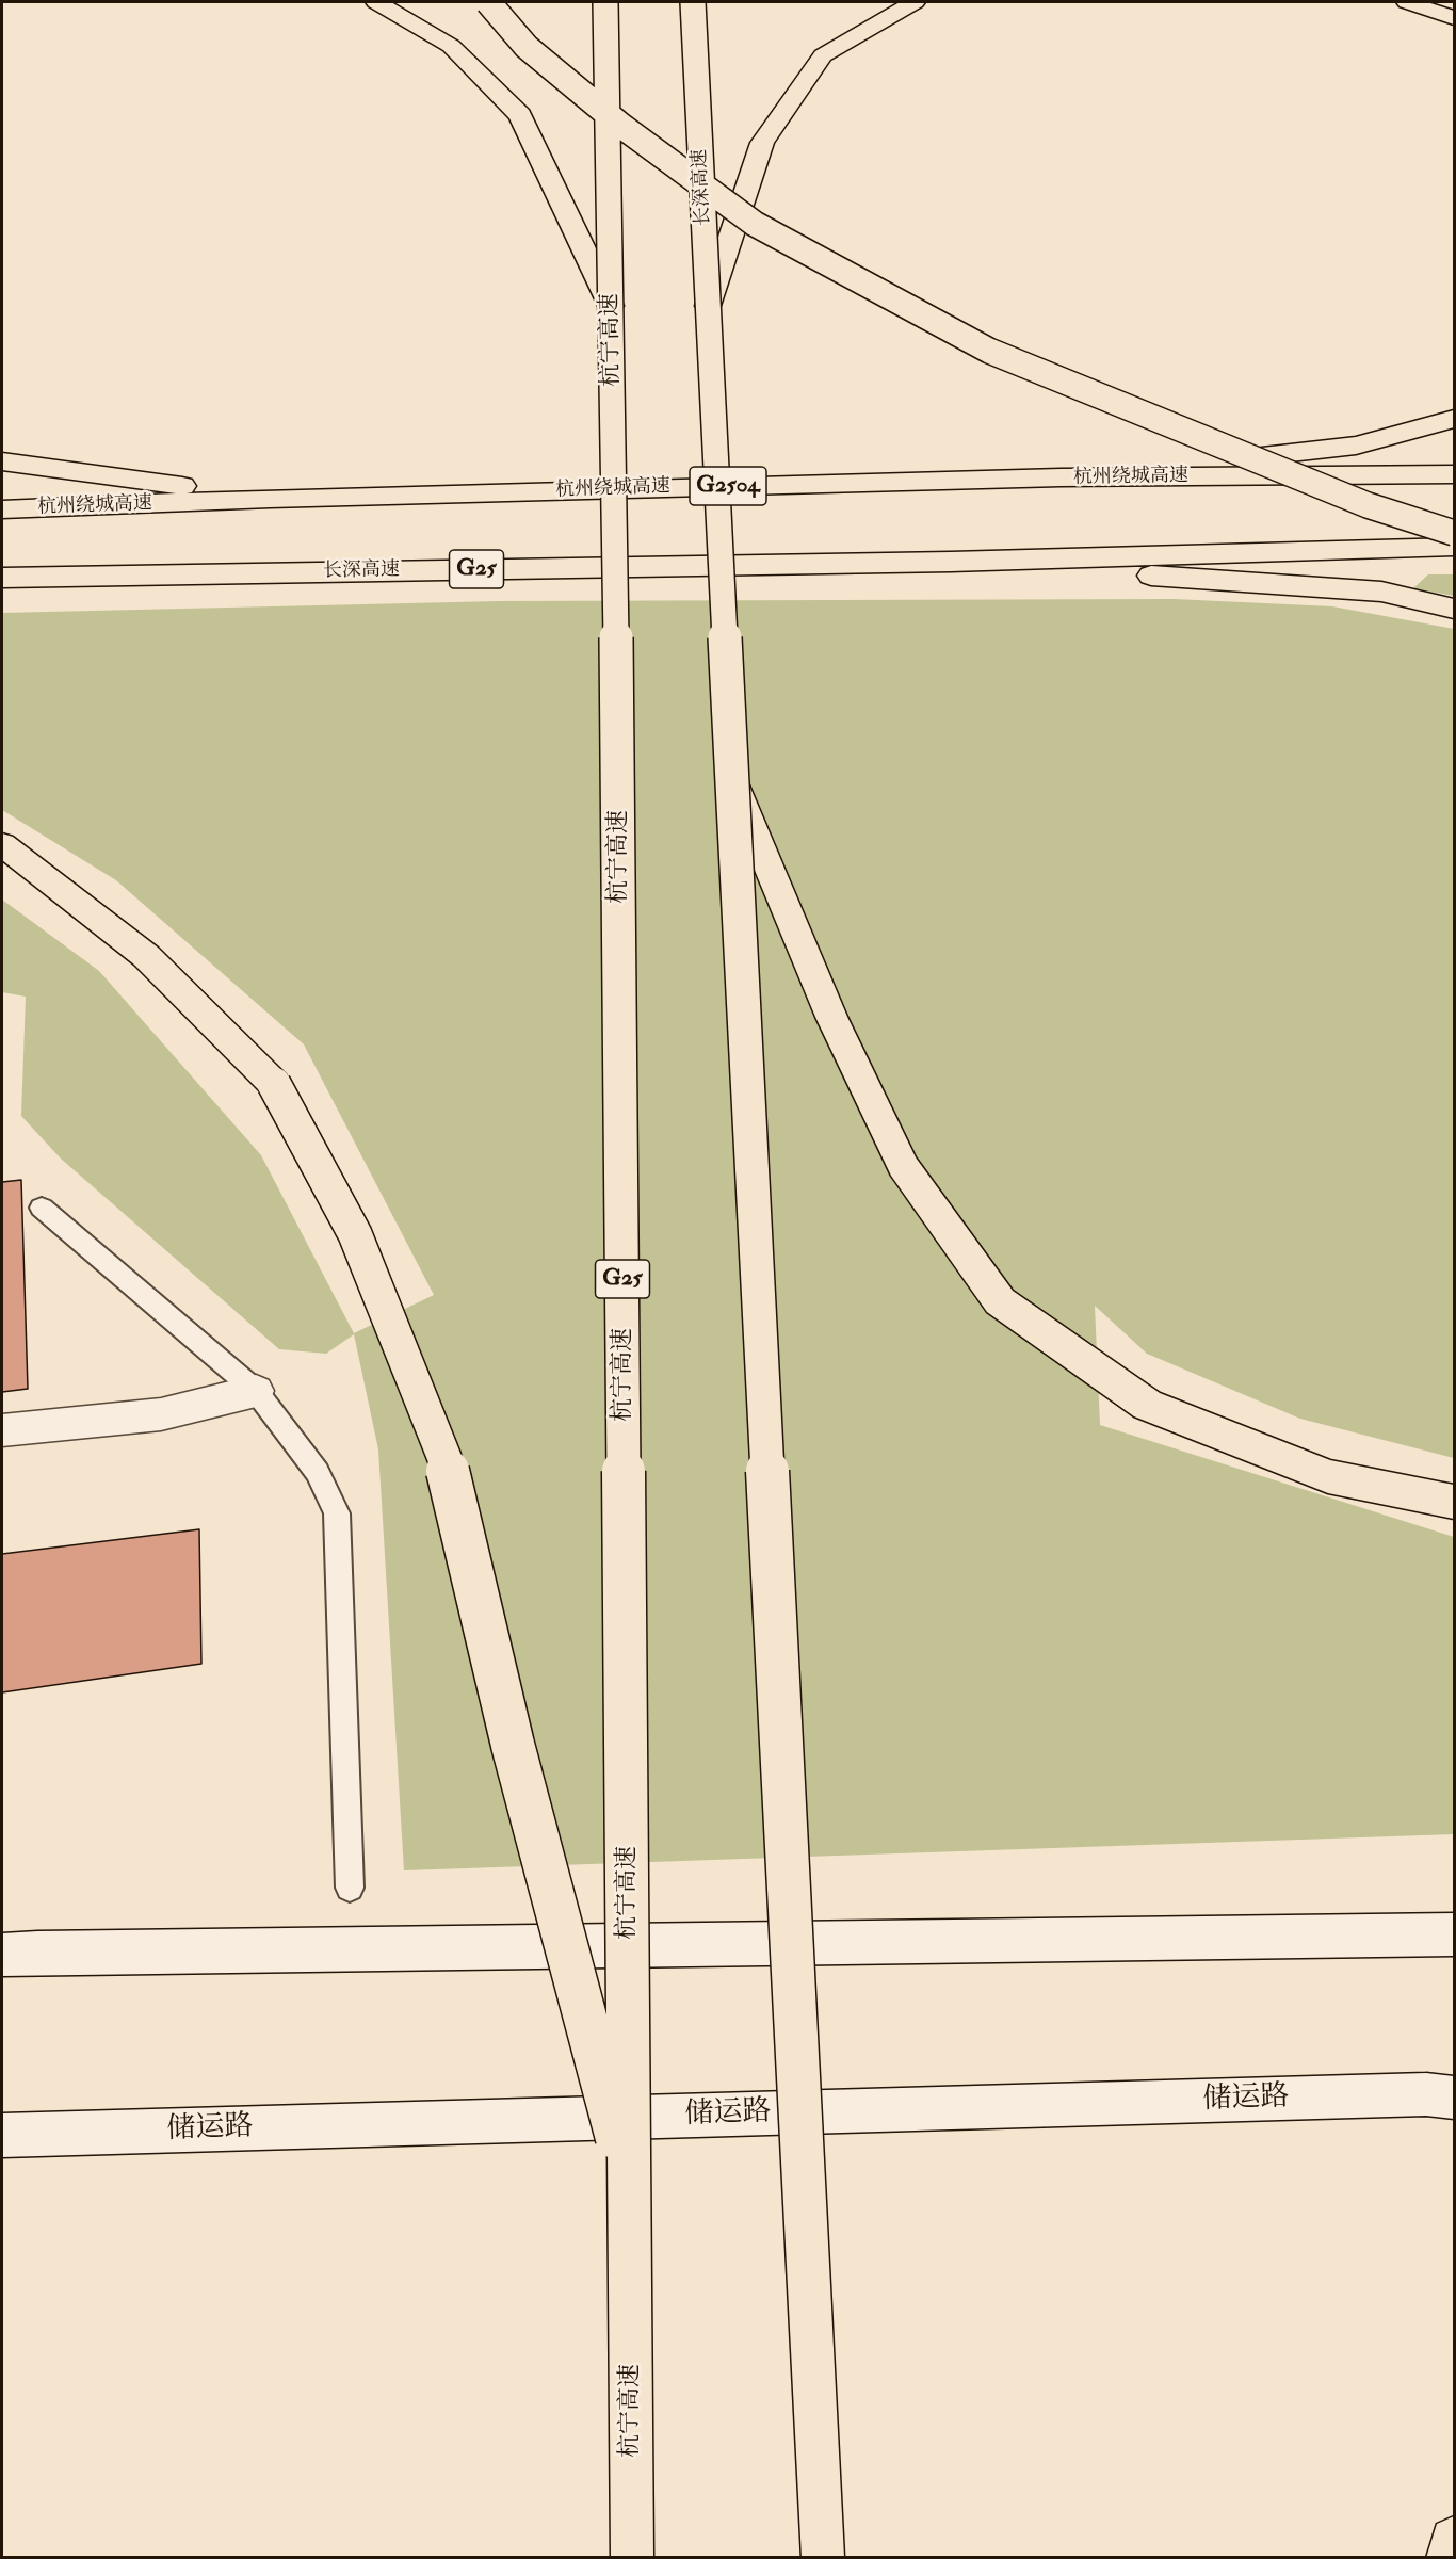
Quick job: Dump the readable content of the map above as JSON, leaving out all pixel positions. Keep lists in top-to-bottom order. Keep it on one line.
{"streets":{"highway":["长深高速","杭宁高速","杭州绕城高速","G2504","G25"],"main road":["储运路"]}}
